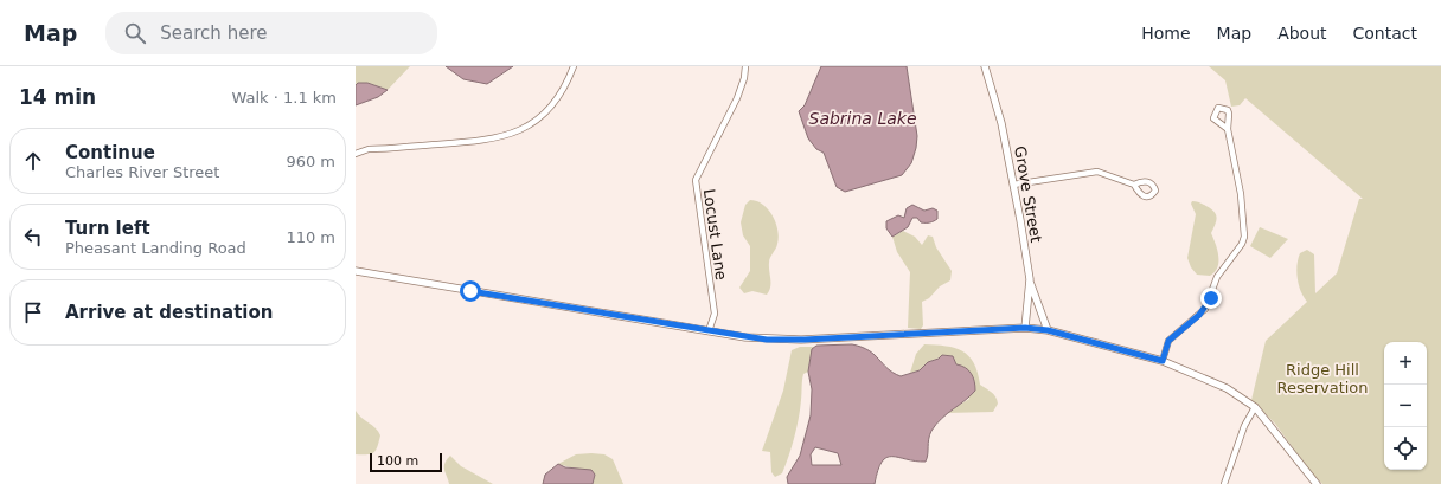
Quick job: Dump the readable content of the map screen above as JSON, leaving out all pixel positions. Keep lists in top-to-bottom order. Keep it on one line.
{"streets":{"street":["Grove Street","Locust Lane"]},"water":["Sabrina Lake"],"parks":["Ridge Hill Reservation"],"scale_bar":"100 m","page":{"header":"Map","search":"Search here","nav":["Home","Map","About","Contact"],"heading":["14 min","Walk · 1.1 km"],"list":[["Continue","Charles River Street","960 m"],["Turn left","Pheasant Landing Road","110 m"],"Arrive at destination"],"map_buttons":["+","−"],"scale":"100 m"}}
